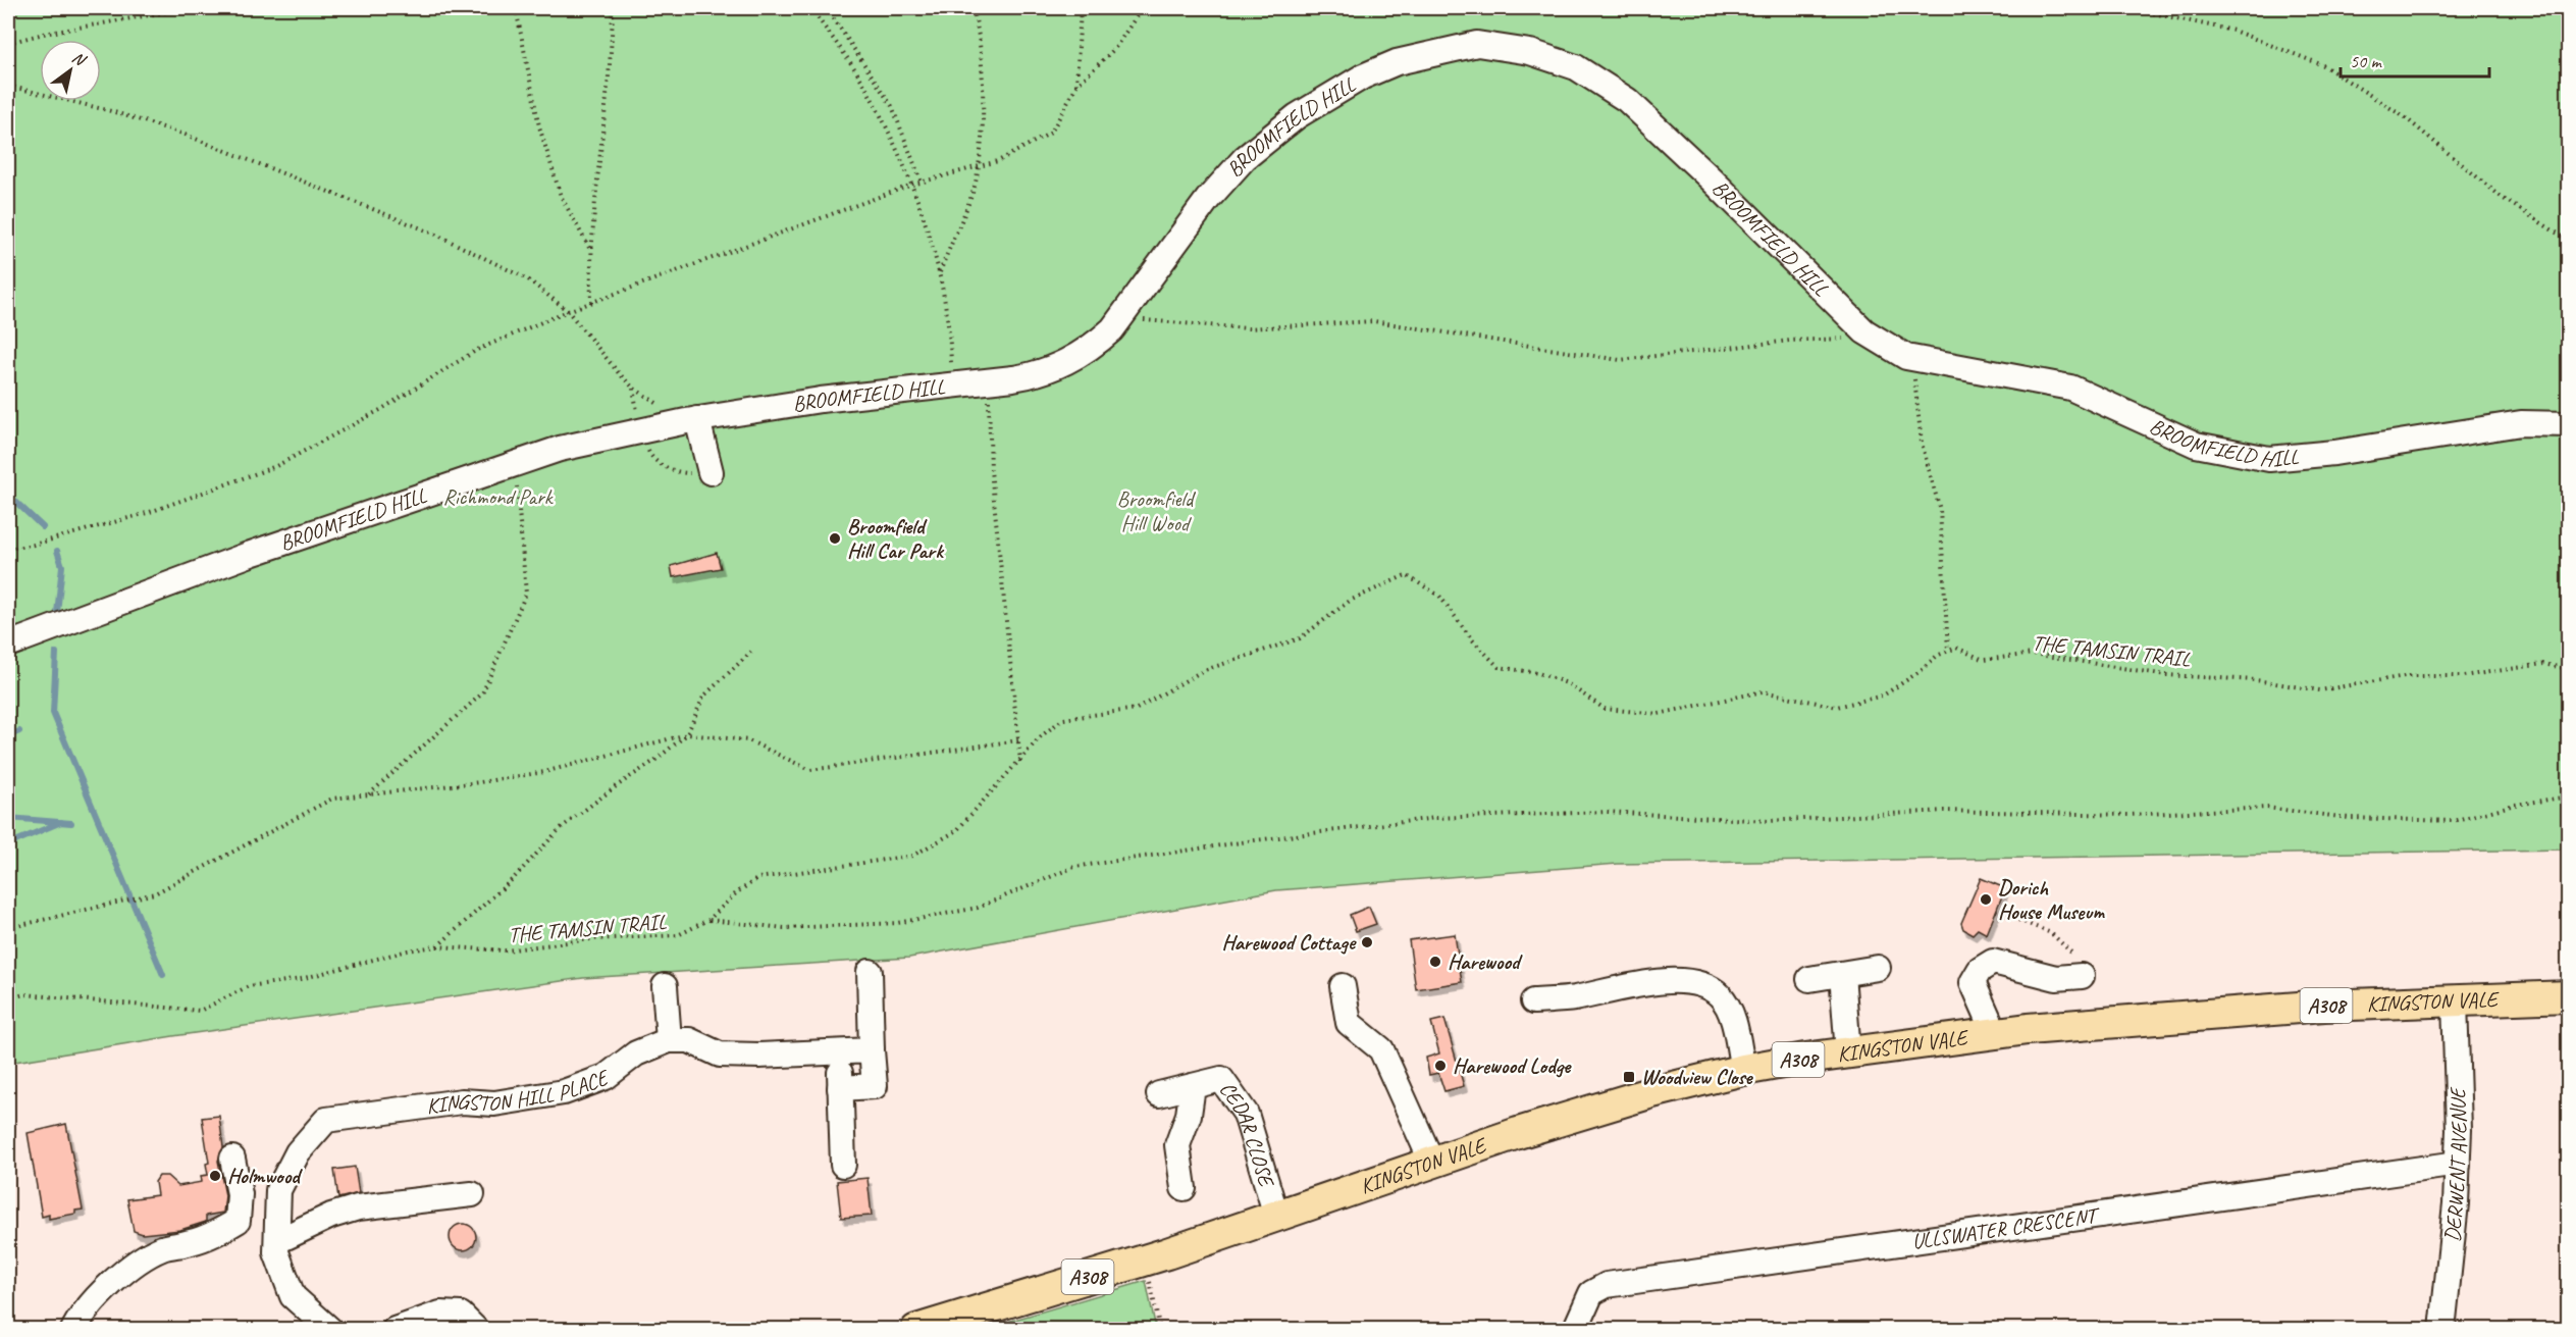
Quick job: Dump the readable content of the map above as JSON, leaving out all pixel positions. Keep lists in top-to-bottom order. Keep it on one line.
{"streets":{"main road":["KINGSTON VALE","A308"],"street":["BROOMFIELD HILL","KINGSTON HILL PLACE","CEDAR CLOSE","DERWENT AVENUE","ULLSWATER CRESCENT"],"path":["THE TAMSIN TRAIL"]},"crossings":[["KINGSTON VALE","A308"],["KINGSTON VALE","CEDAR CLOSE"],["KINGSTON VALE","DERWENT AVENUE"],["A308","CEDAR CLOSE"],["DERWENT AVENUE","ULLSWATER CRESCENT"]],"parks":["Richmond Park","Broomfield Hill Wood"],"places":{"other":["Broomfield Hill Car Park","Dorich House Museum","Harewood Cottage","Harewood","Harewood Lodge","Holmwood"],"transit":["Woodview Close"]},"scale_bar":"50 m","north":"top right"}
